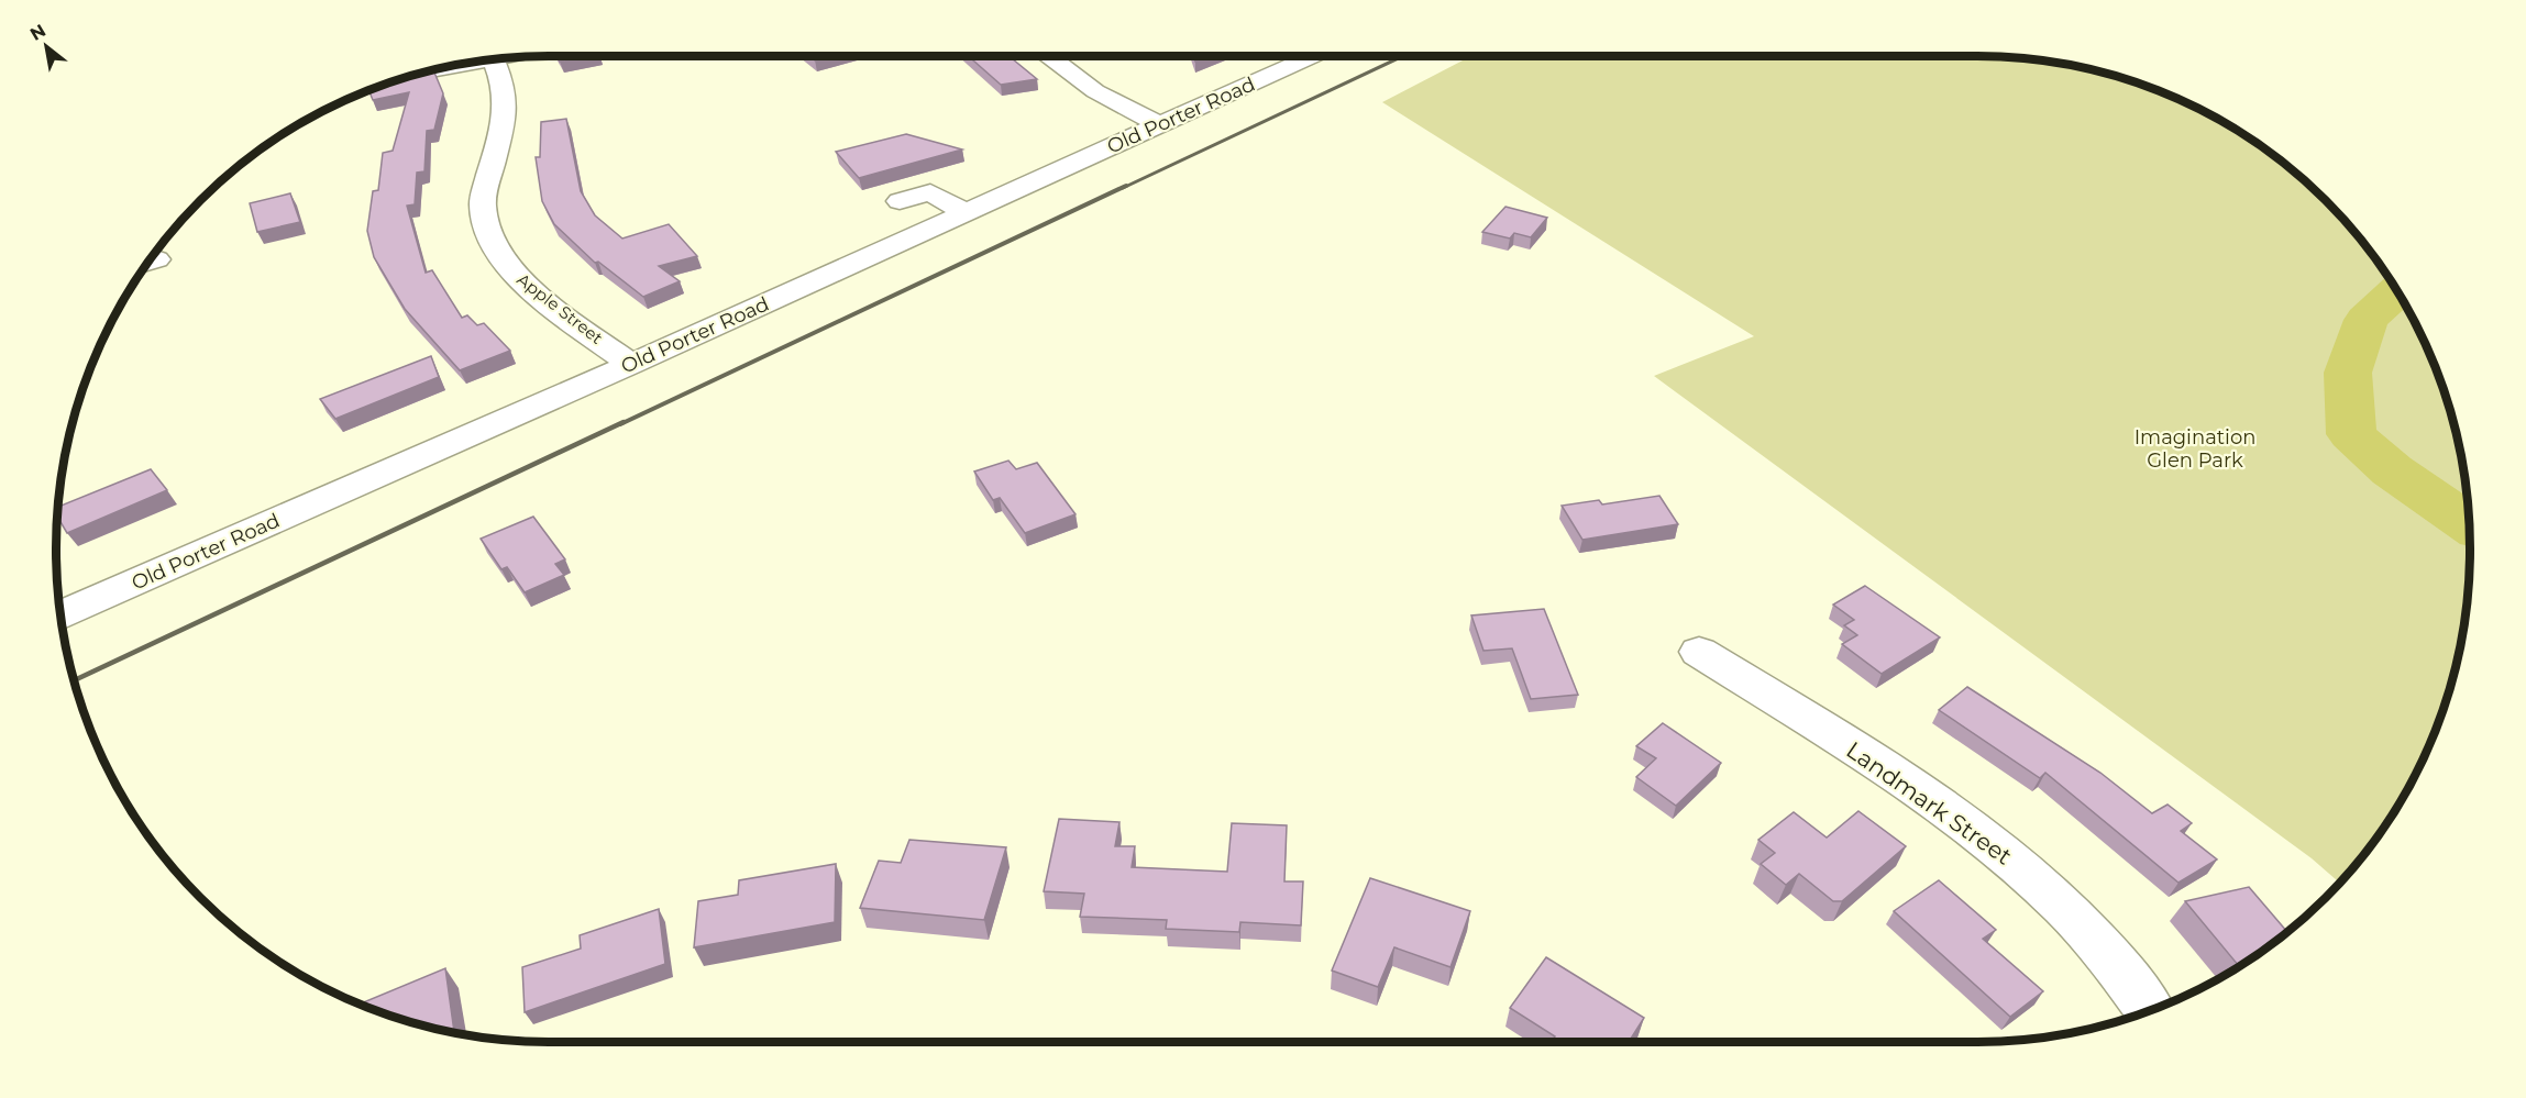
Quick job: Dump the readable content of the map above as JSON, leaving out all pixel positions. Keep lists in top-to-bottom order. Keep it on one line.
{"streets":{"street":["Old Porter Road","Apple Street","Landmark Street"]},"crossings":[["Old Porter Road","Apple Street"]],"parks":["Imagination Glen Park"],"north":"top left"}
